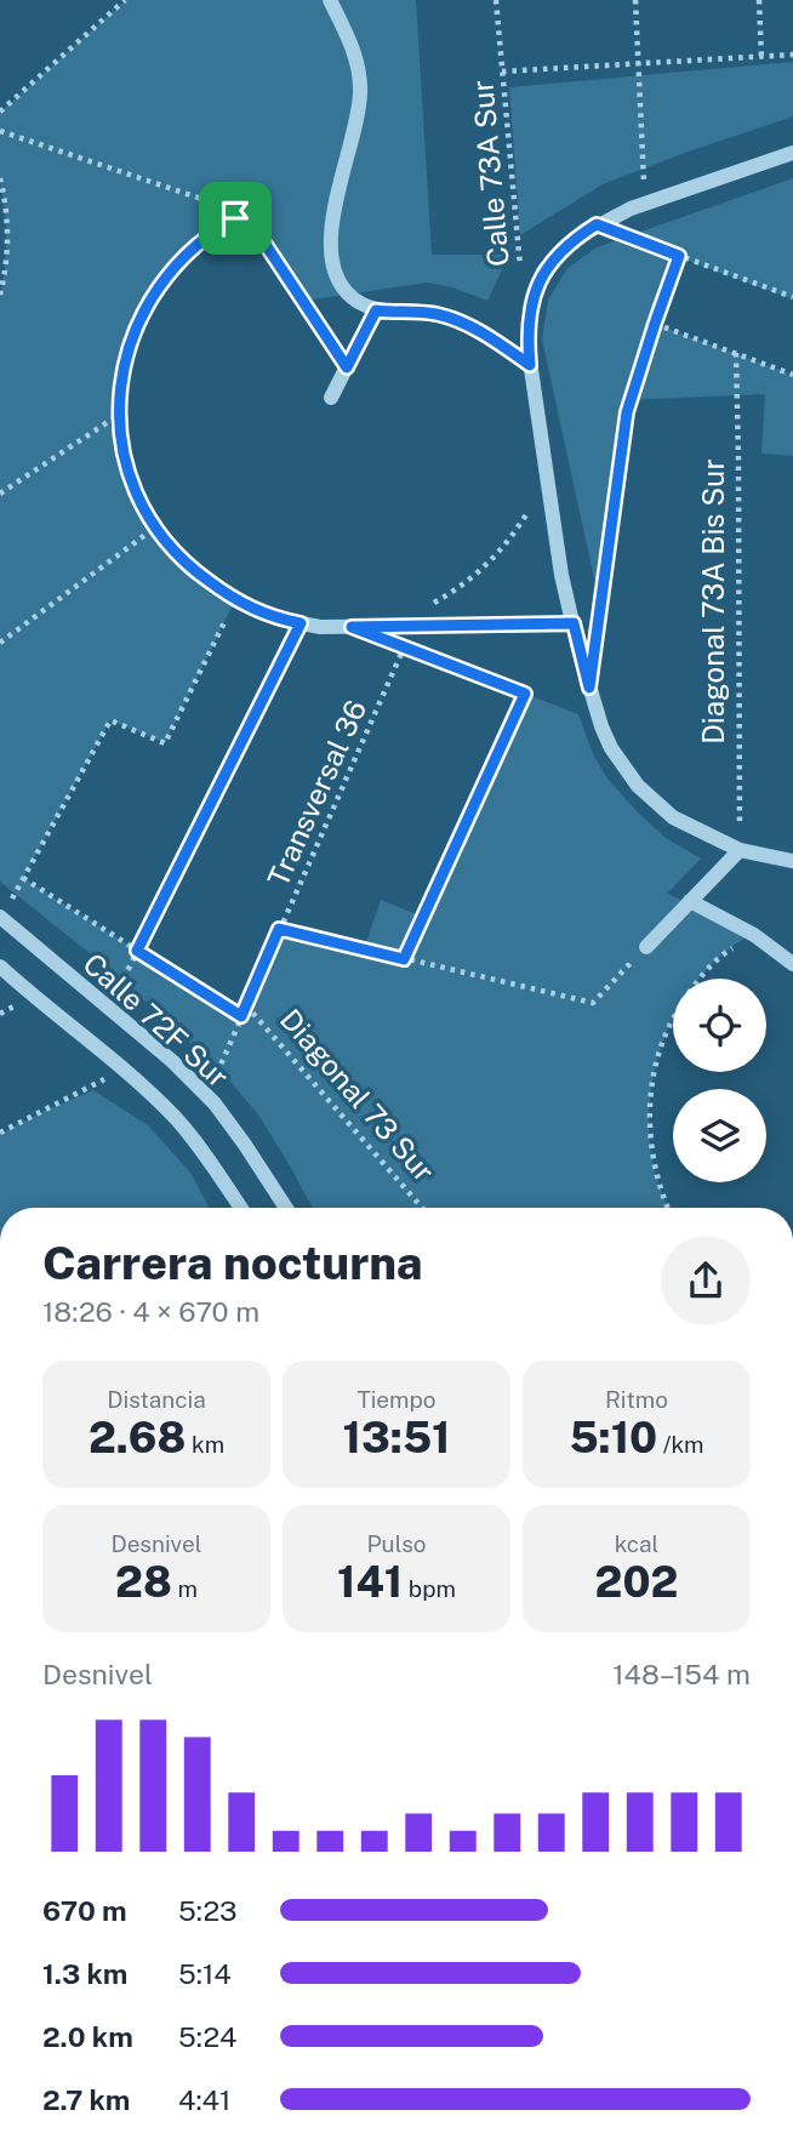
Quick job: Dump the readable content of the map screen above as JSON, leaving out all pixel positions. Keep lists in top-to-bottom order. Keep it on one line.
{"streets":{"street":["Calle 72F Sur"],"path":["Calle 73A Sur","Diagonal 73A Bis Sur","Transversal 36","Diagonal 73 Sur"]},"crossings":[["Transversal 36","Calle 72F Sur"],["Transversal 36","Diagonal 73 Sur"]],"page":{"heading":["Carrera nocturna","18:26 · 4 × 670 m"],"stats":[["Distancia","2.68 km"],["Tiempo","13:51"],["Ritmo","5:10 /km"],["Desnivel","28 m"],["Pulso","141 bpm"],["kcal","202"]],"chart":["Desnivel","148–154 m"],"list":[{"name":"670 m","note":"5:23"},{"name":"1.3 km","note":"5:14"},{"name":"2.0 km","note":"5:24"},{"name":"2.7 km","note":"4:41"}]}}
